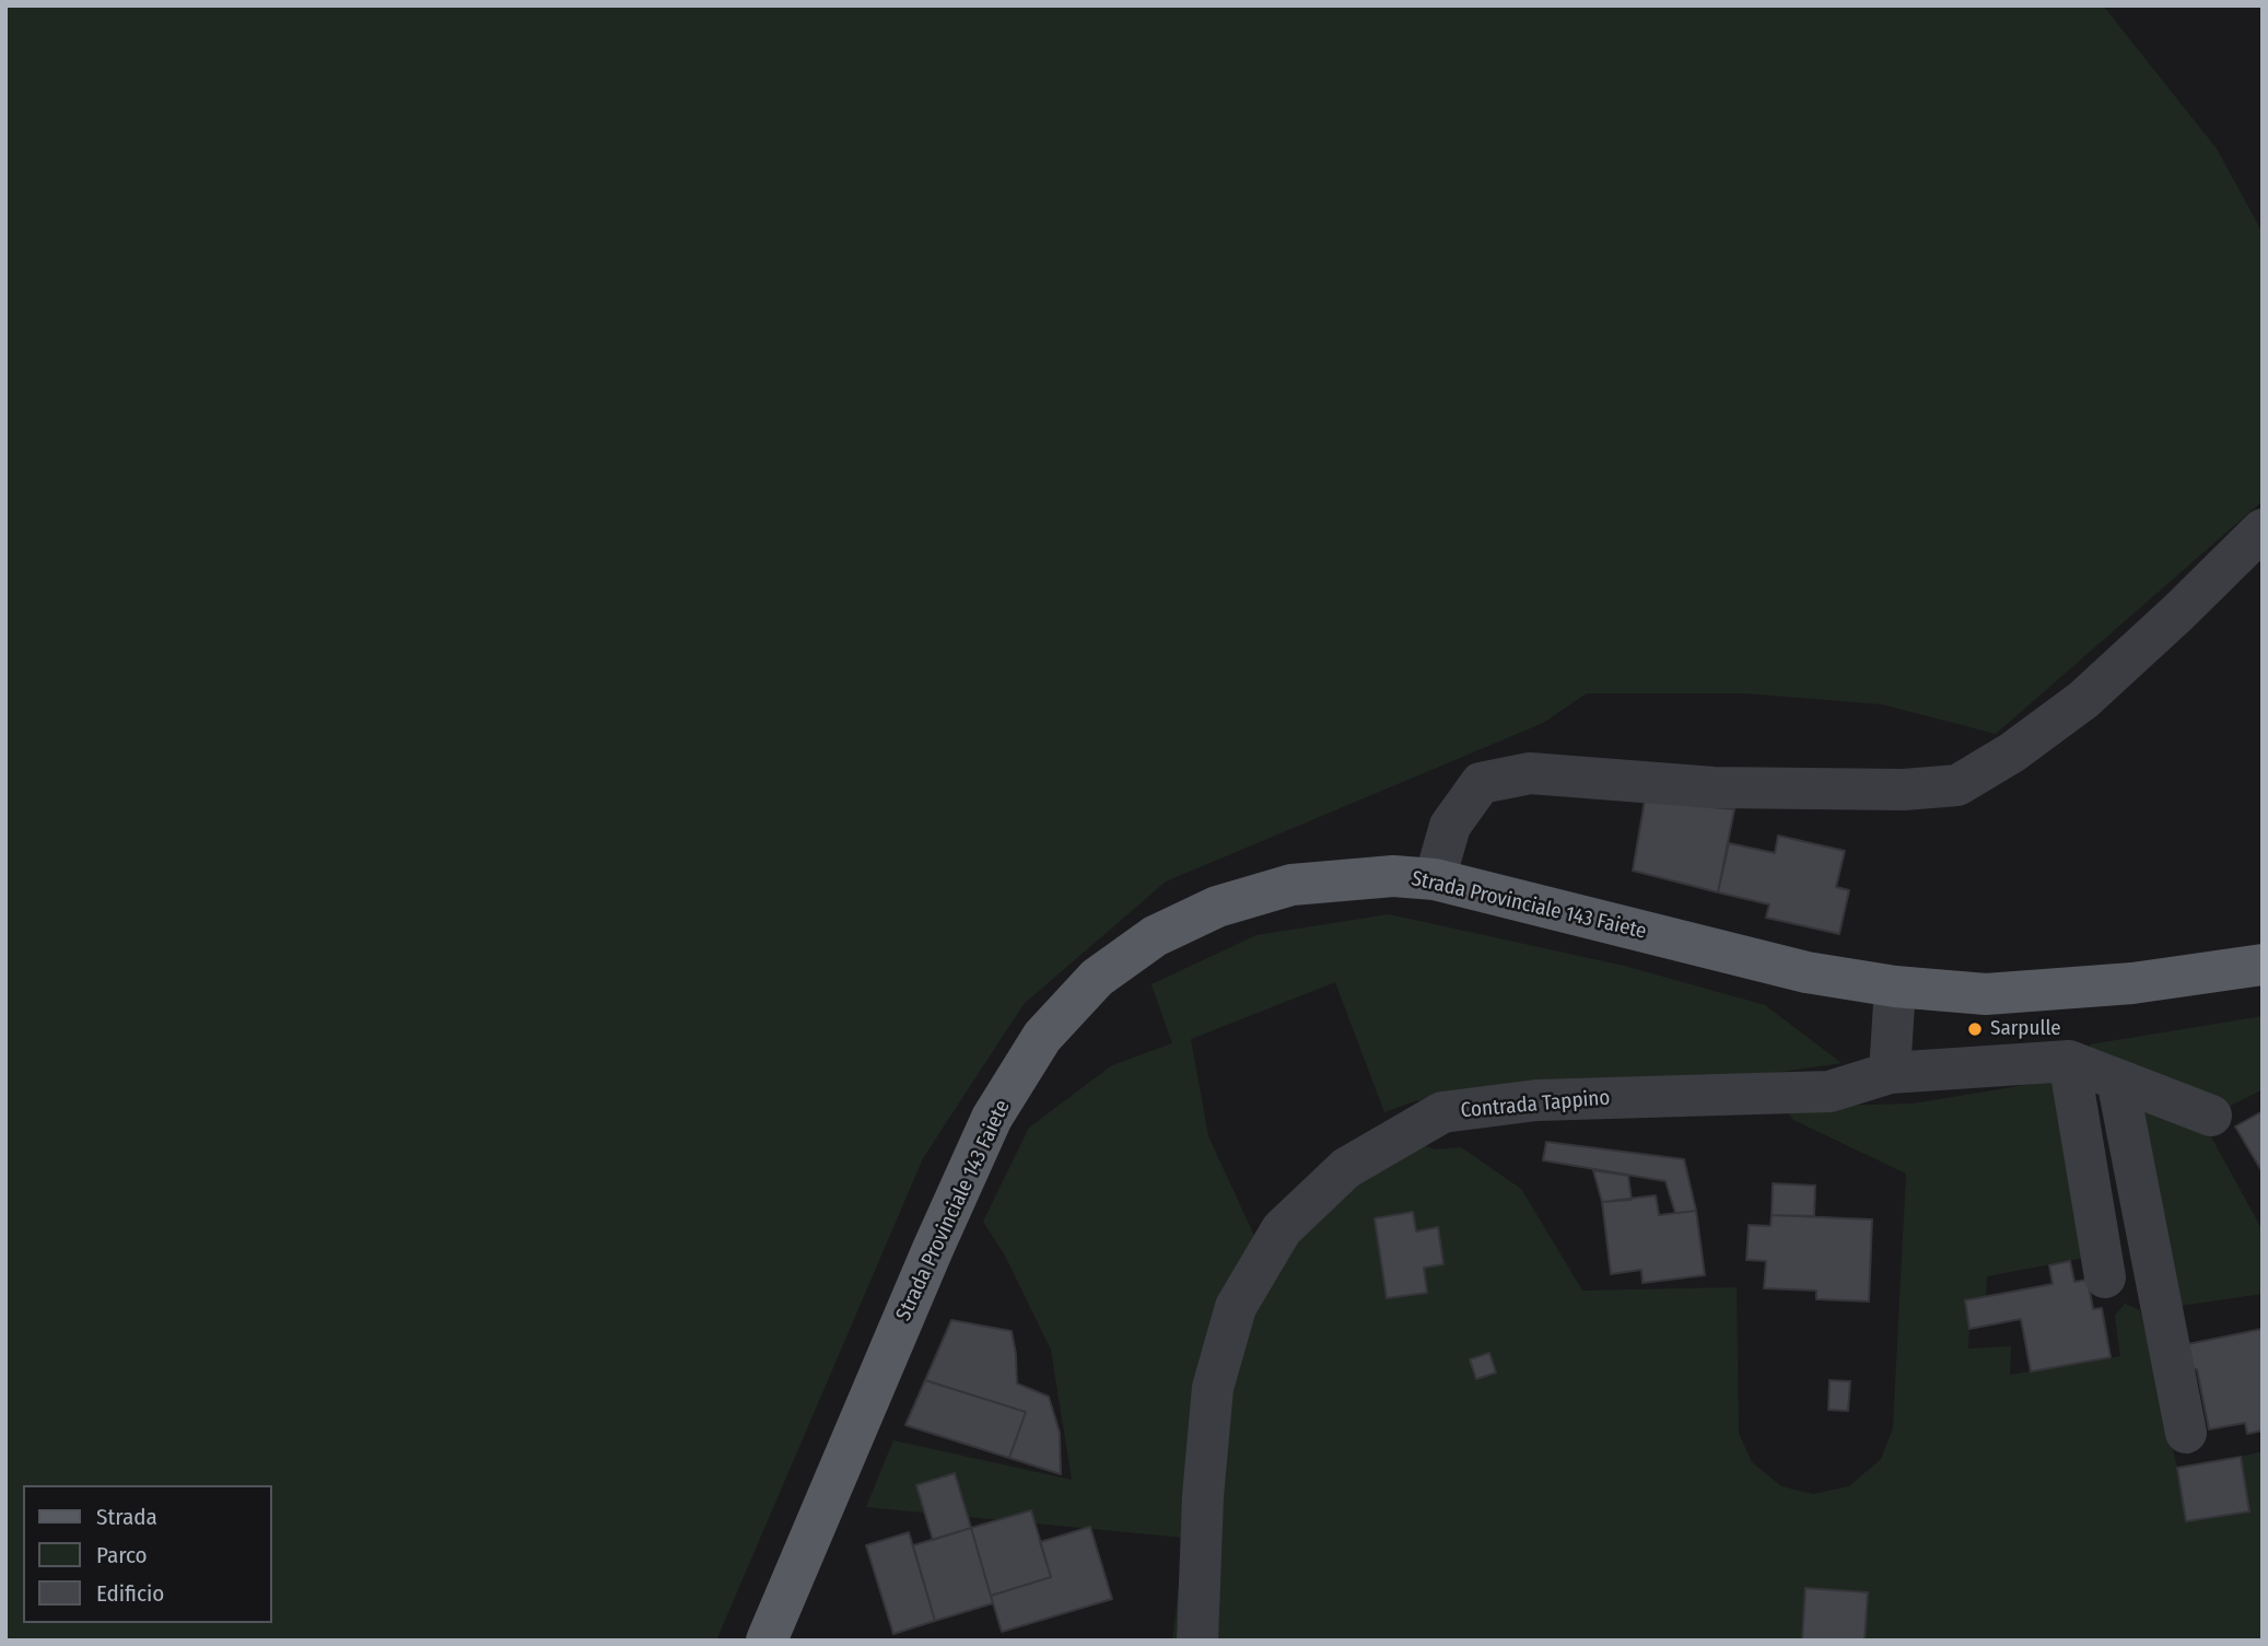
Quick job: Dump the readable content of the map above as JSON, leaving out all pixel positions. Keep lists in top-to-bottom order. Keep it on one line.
{"streets":{"main road":["Strada Provinciale 143 Faiete"],"street":["Contrada Tappino"]},"places":["Sarpulle"],"legend":["Strada","Parco","Edificio"]}
